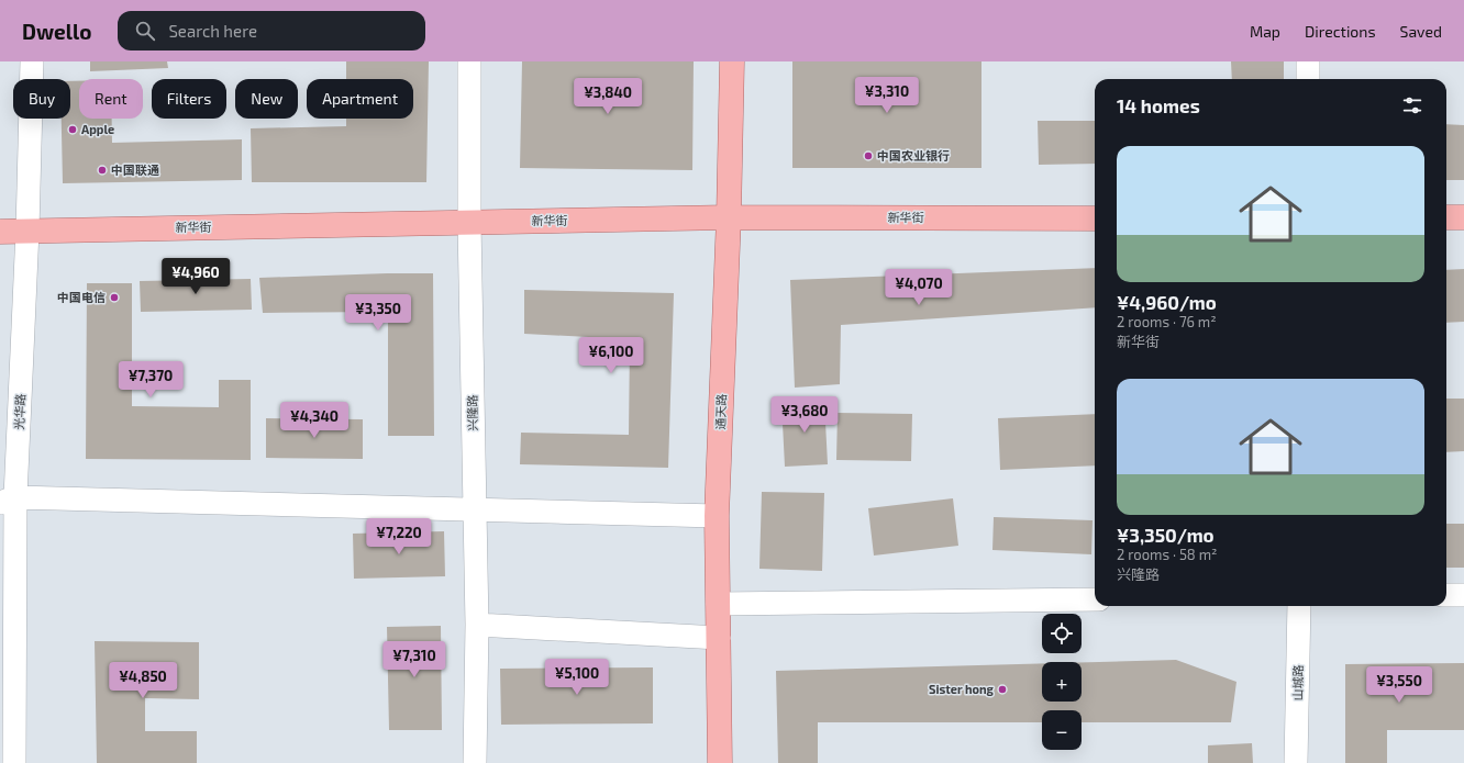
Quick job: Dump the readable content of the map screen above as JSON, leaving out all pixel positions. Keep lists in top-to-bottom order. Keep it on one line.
{"streets":{"main road":["新华街","通天路"],"street":["光华路","兴隆路","山城路"]},"crossings":[["新华街","光华路"],["新华街","通天路"],["新华街","兴隆路"]],"places":["Apple","中国农业银行","中国联通","中国电信","Sister hong"],"page":{"header":"Dwello","search":"Search here","nav":["Map","Directions","Saved"],"price":["¥3,310","¥3,840","¥4,960","¥4,070","¥3,350","¥6,100","¥7,370","¥3,680","¥4,340","¥7,220","¥7,310","¥5,100","¥4,850","¥3,550"],"chip":["Buy","Rent","Filters","New","Apartment"],"heading":"14 homes","list":[{"name":"¥4,960/mo","note":"2 rooms · 76 m² · 新华街"},{"name":"¥3,350/mo","note":"2 rooms · 58 m² · 兴隆路"}],"map_buttons":["+","−"]}}
